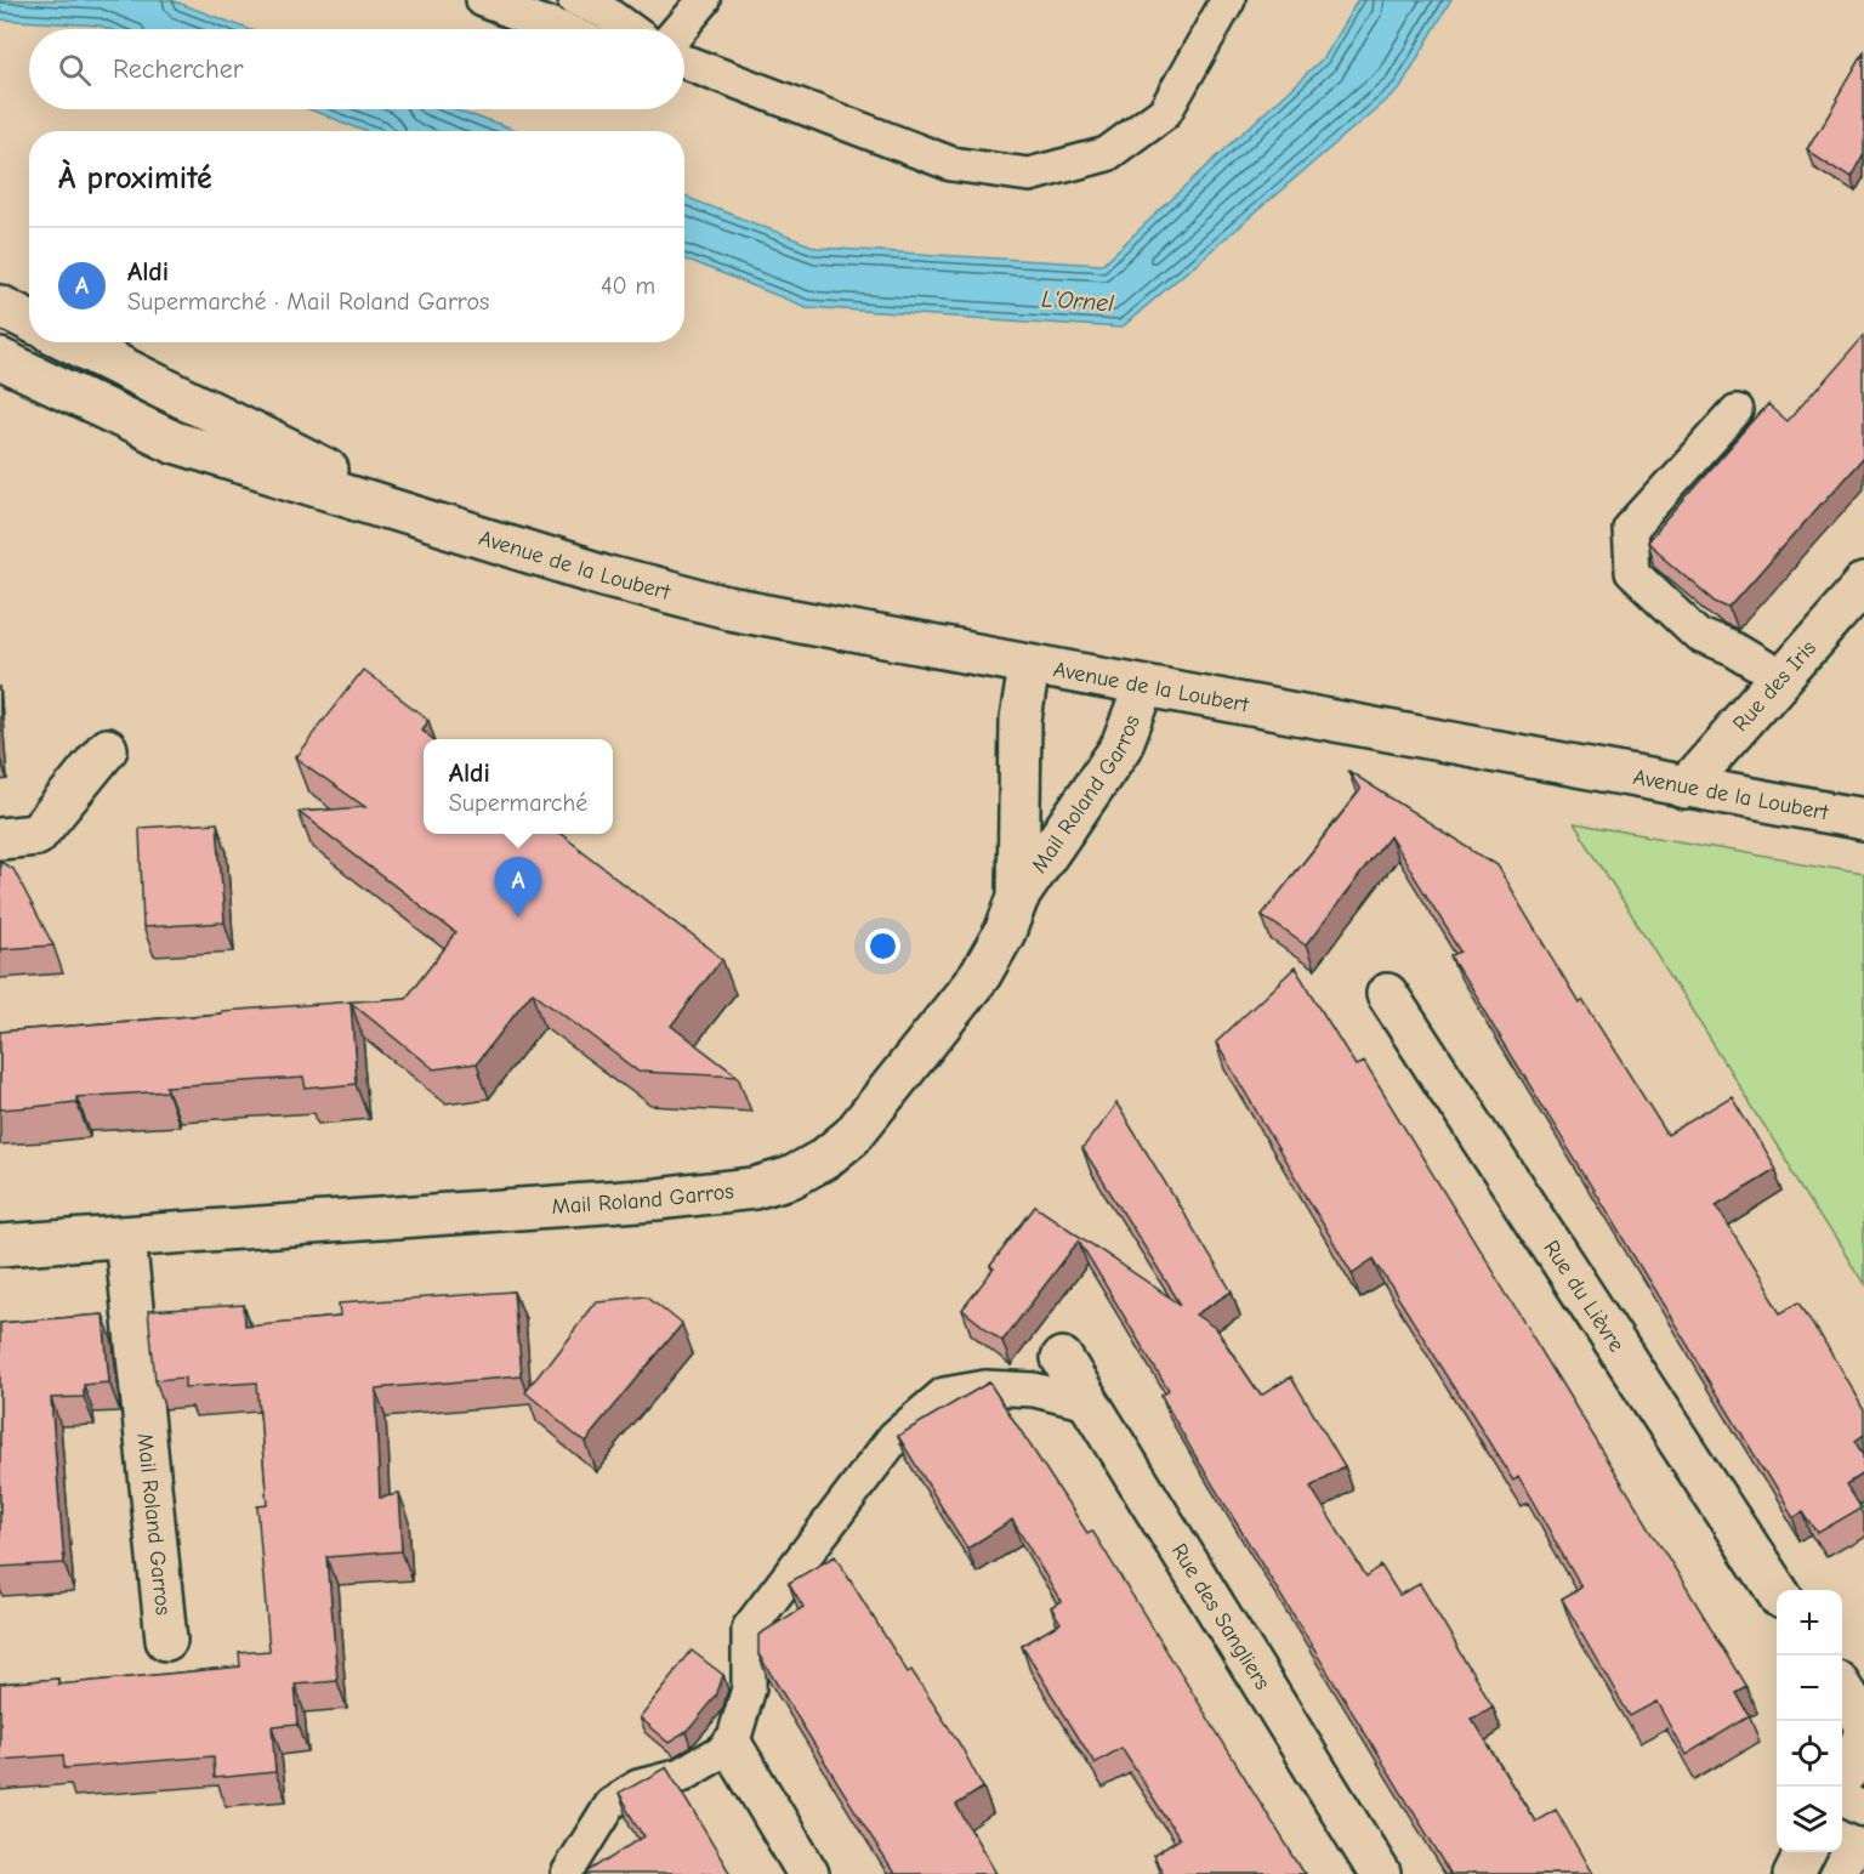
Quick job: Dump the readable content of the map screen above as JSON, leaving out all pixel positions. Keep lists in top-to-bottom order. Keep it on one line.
{"streets":{"street":["Avenue de la Loubert","Rue des Iris","Mail Roland Garros","Rue du Lièvre","Rue des Sangliers"]},"crossings":[["Avenue de la Loubert","Rue des Iris"],["Avenue de la Loubert","Mail Roland Garros"]],"water":["L'Ornel"],"page":{"search":"Rechercher","heading":"À proximité","list":[{"mark":"A","name":"Aldi","note":"Supermarché · Mail Roland Garros","value":"40 m"}],"popup":["Aldi","Supermarché"],"pins":"A","map_buttons":["+","−"]}}
